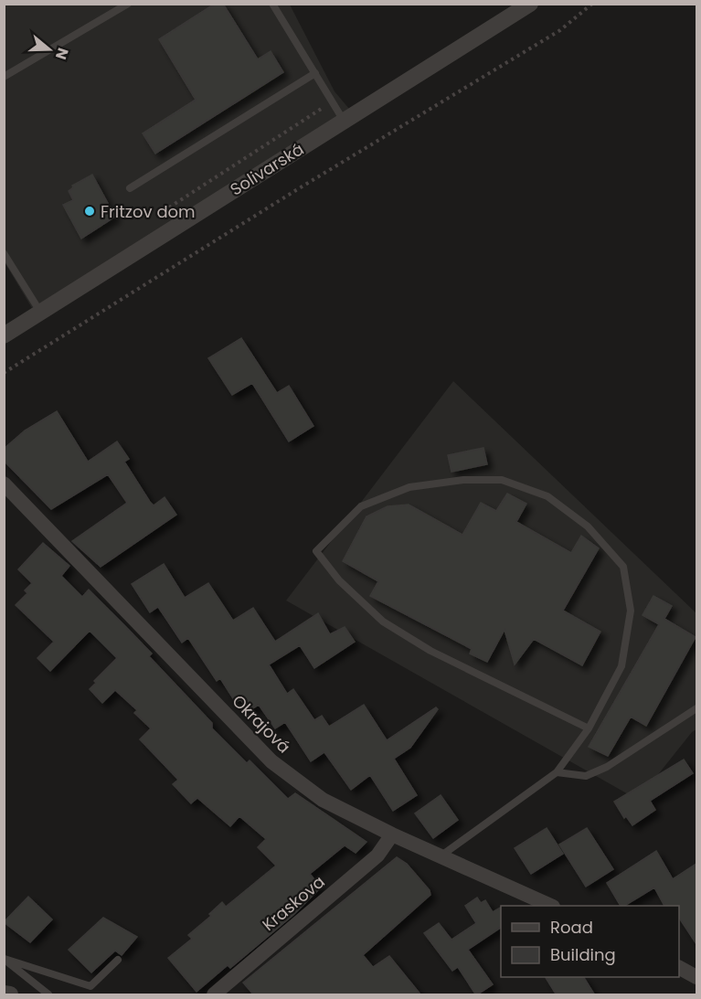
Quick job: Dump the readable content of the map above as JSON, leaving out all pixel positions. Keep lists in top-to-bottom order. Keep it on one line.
{"streets":{"street":["Solivarská","Okrajová","Kraskova"]},"crossings":[["Okrajová","Kraskova"]],"places":["Fritzov dom"],"legend":["Road","Building"],"north":"right"}
